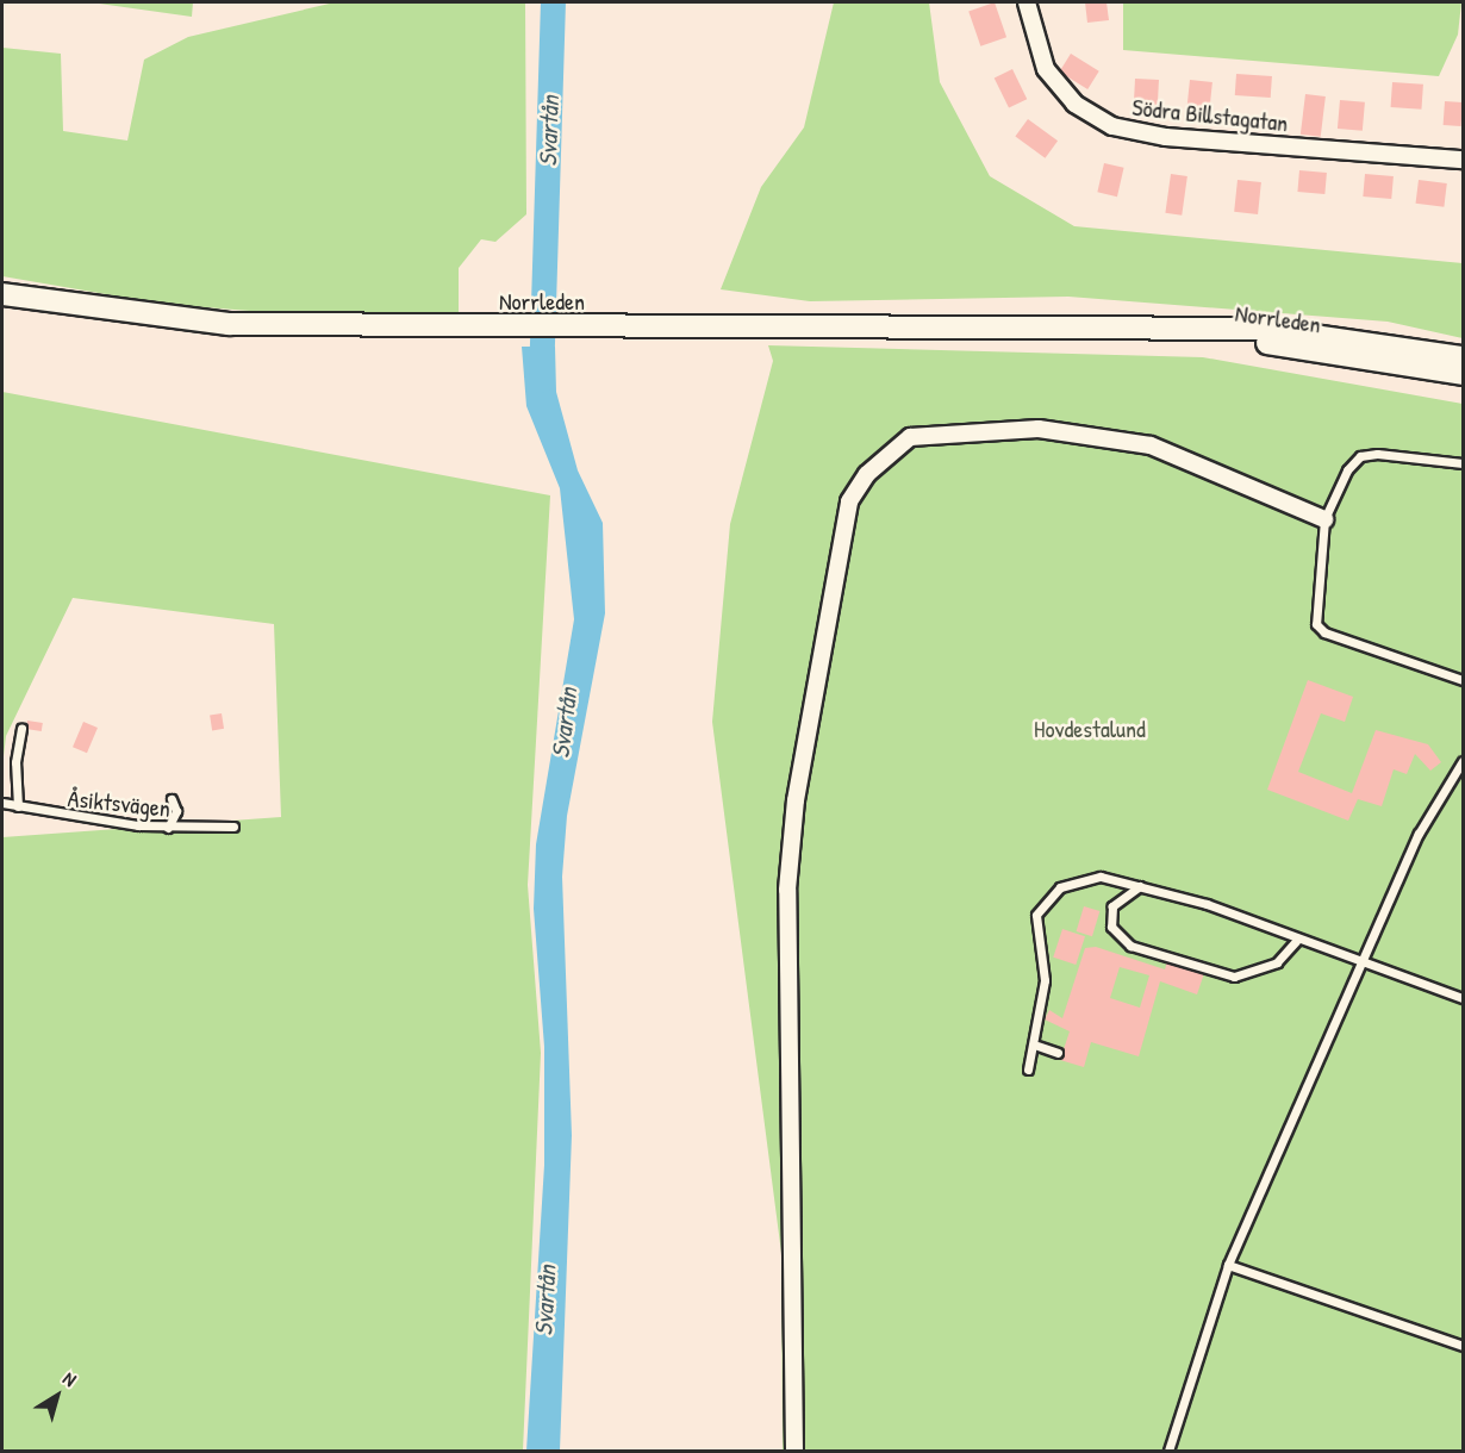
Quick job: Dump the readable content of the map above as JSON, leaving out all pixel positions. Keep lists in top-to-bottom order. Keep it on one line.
{"streets":{"main road":["Norrleden"],"street":["Södra Billstagatan"],"lane":["Åsiktsvägen"]},"water":["Svartån"],"parks":["Hovdestalund"],"north":"top right"}
